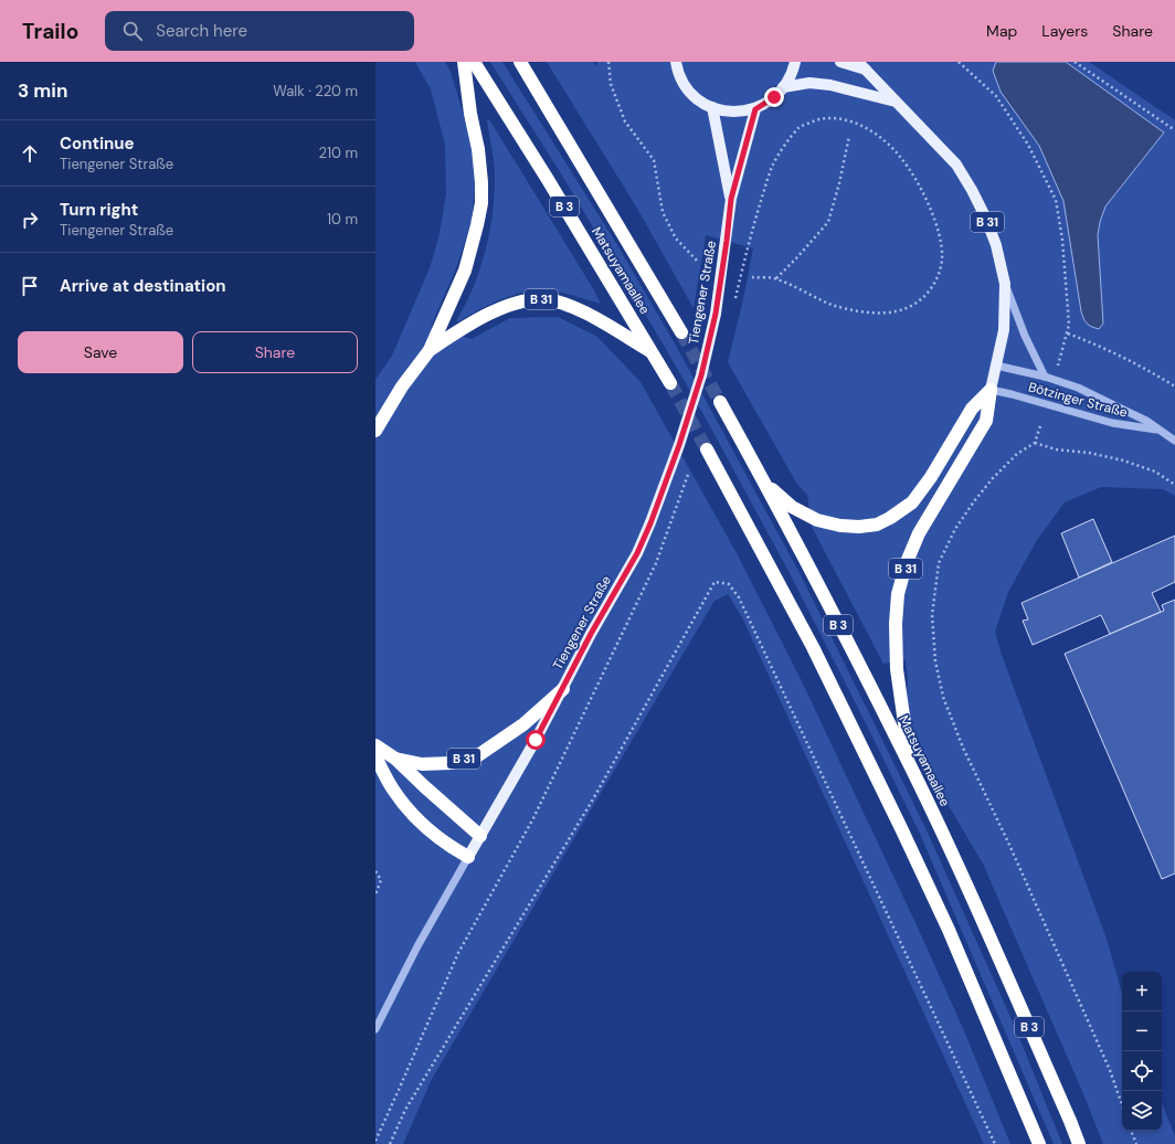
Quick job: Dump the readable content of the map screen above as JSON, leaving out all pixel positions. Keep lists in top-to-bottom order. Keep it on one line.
{"streets":{"highway":["B 3","B 31","Matsuyamaallee"],"main road":["Tiengener Straße"],"street":["Bötzinger Straße"]},"crossings":[["B 31","Matsuyamaallee"],["B 31","Tiengener Straße"],["B 31","Bötzinger Straße"]],"page":{"header":"Trailo","search":"Search here","nav":["Map","Layers","Share"],"heading":["3 min","Walk · 220 m"],"list":[["Continue","Tiengener Straße","210 m"],["Turn right","Tiengener Straße","10 m"],"Arrive at destination"],"buttons":["Save","Share"],"map_buttons":["+","−"]}}
